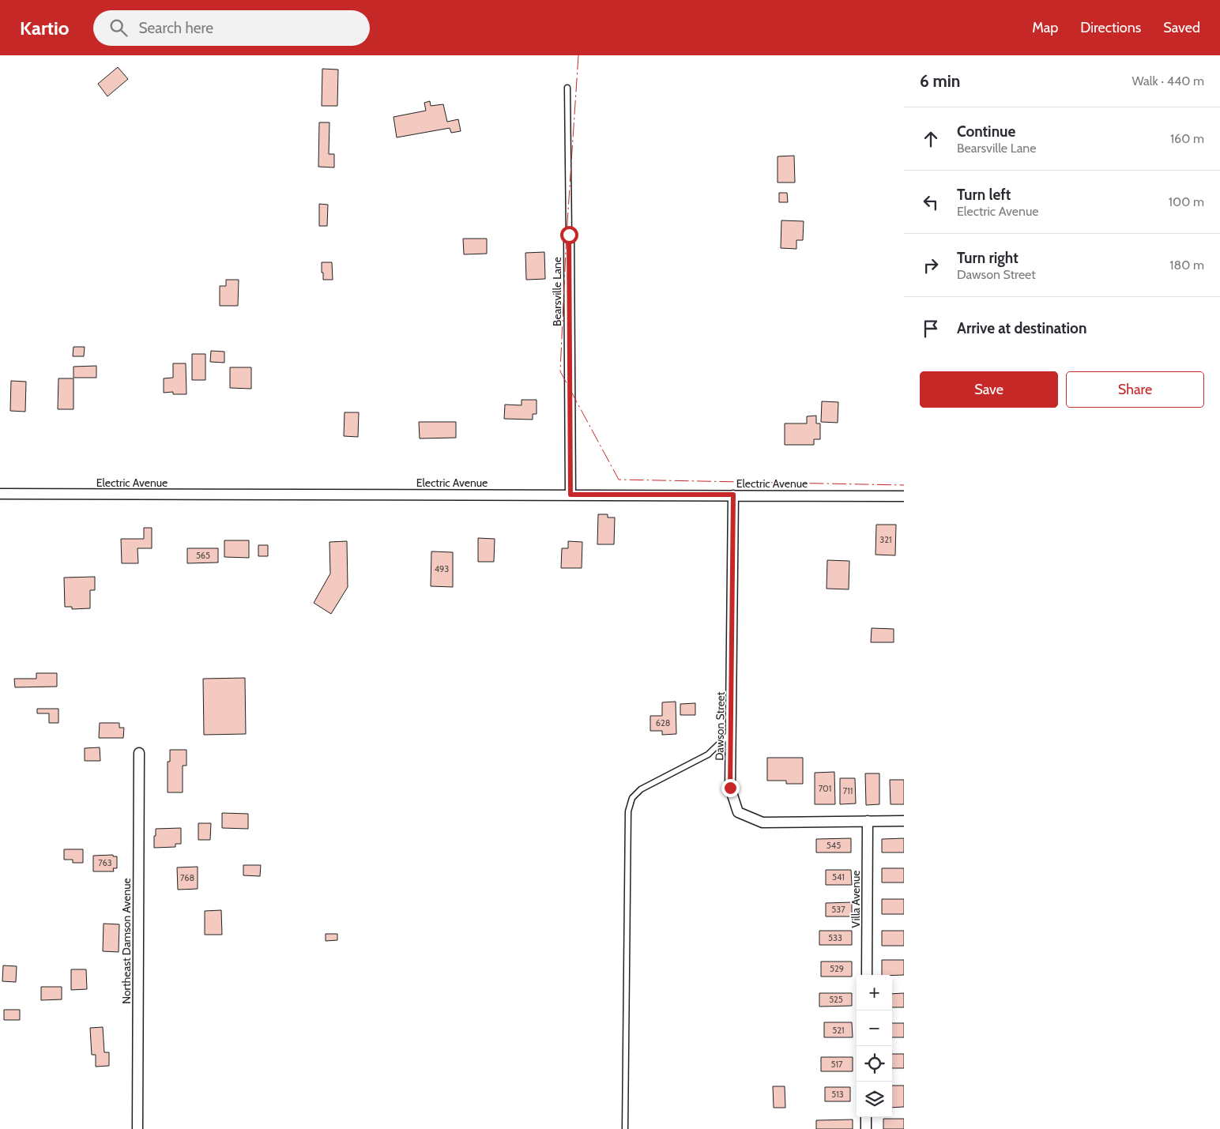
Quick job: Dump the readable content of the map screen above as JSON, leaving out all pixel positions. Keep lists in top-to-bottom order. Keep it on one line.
{"streets":{"street":["Bearsville Lane","Electric Avenue","Dawson Street","Villa Avenue","Northeast Damson Avenue"]},"crossings":[["Bearsville Lane","Electric Avenue"],["Electric Avenue","Dawson Street"],["Dawson Street","Villa Avenue"]],"house_numbers":["321","565","493","628","701","711","545","763","541","768","537","533","529","525","521","517","513"],"page":{"header":"Kartio","search":"Search here","nav":["Map","Directions","Saved"],"heading":["6 min","Walk · 440 m"],"list":[["Continue","Bearsville Lane","160 m"],["Turn left","Electric Avenue","100 m"],["Turn right","Dawson Street","180 m"],"Arrive at destination"],"buttons":["Save","Share"],"map_buttons":["+","−"]}}
